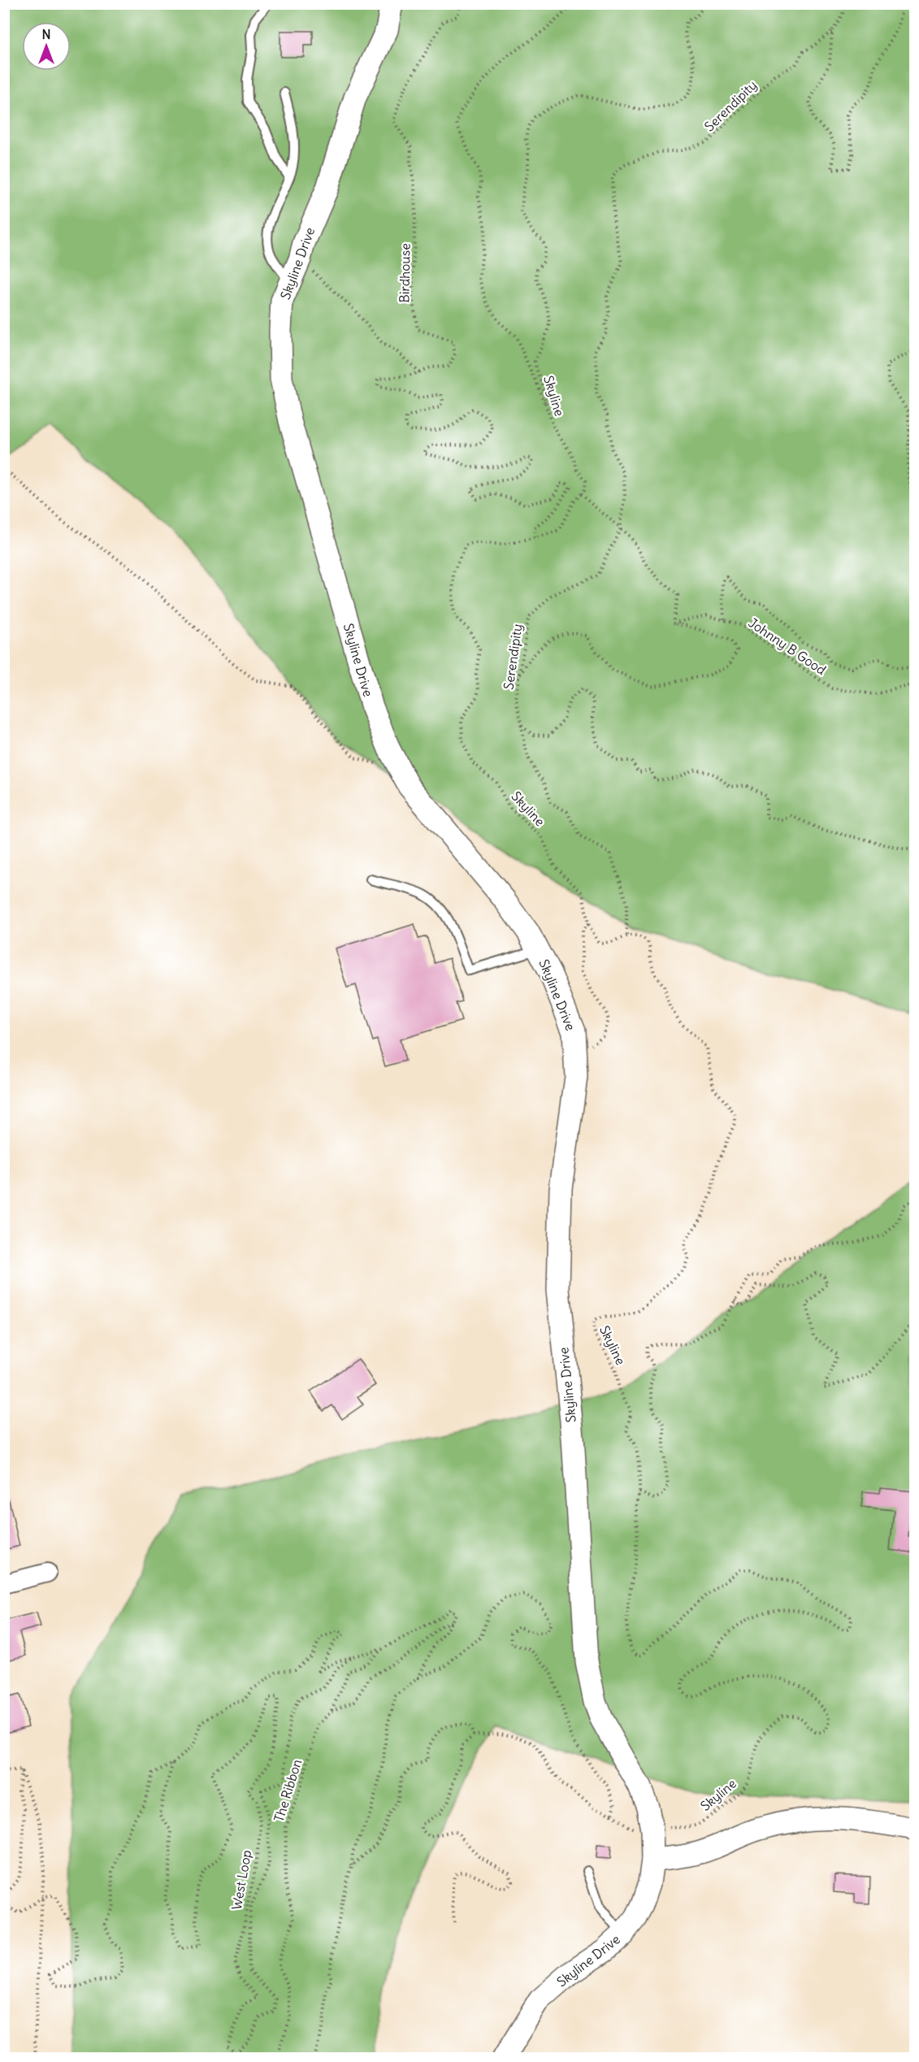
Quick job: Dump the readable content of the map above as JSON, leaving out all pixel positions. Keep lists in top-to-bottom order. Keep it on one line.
{"streets":{"street":["Skyline Drive"],"path":["Serendipity","Birdhouse","Skyline","Johnny B Good","The Ribbon","West Loop"]},"crossings":[["Serendipity","Skyline"],["Skyline Drive","Skyline"],["Birdhouse","Skyline"],["The Ribbon","West Loop"]],"north":"top"}
